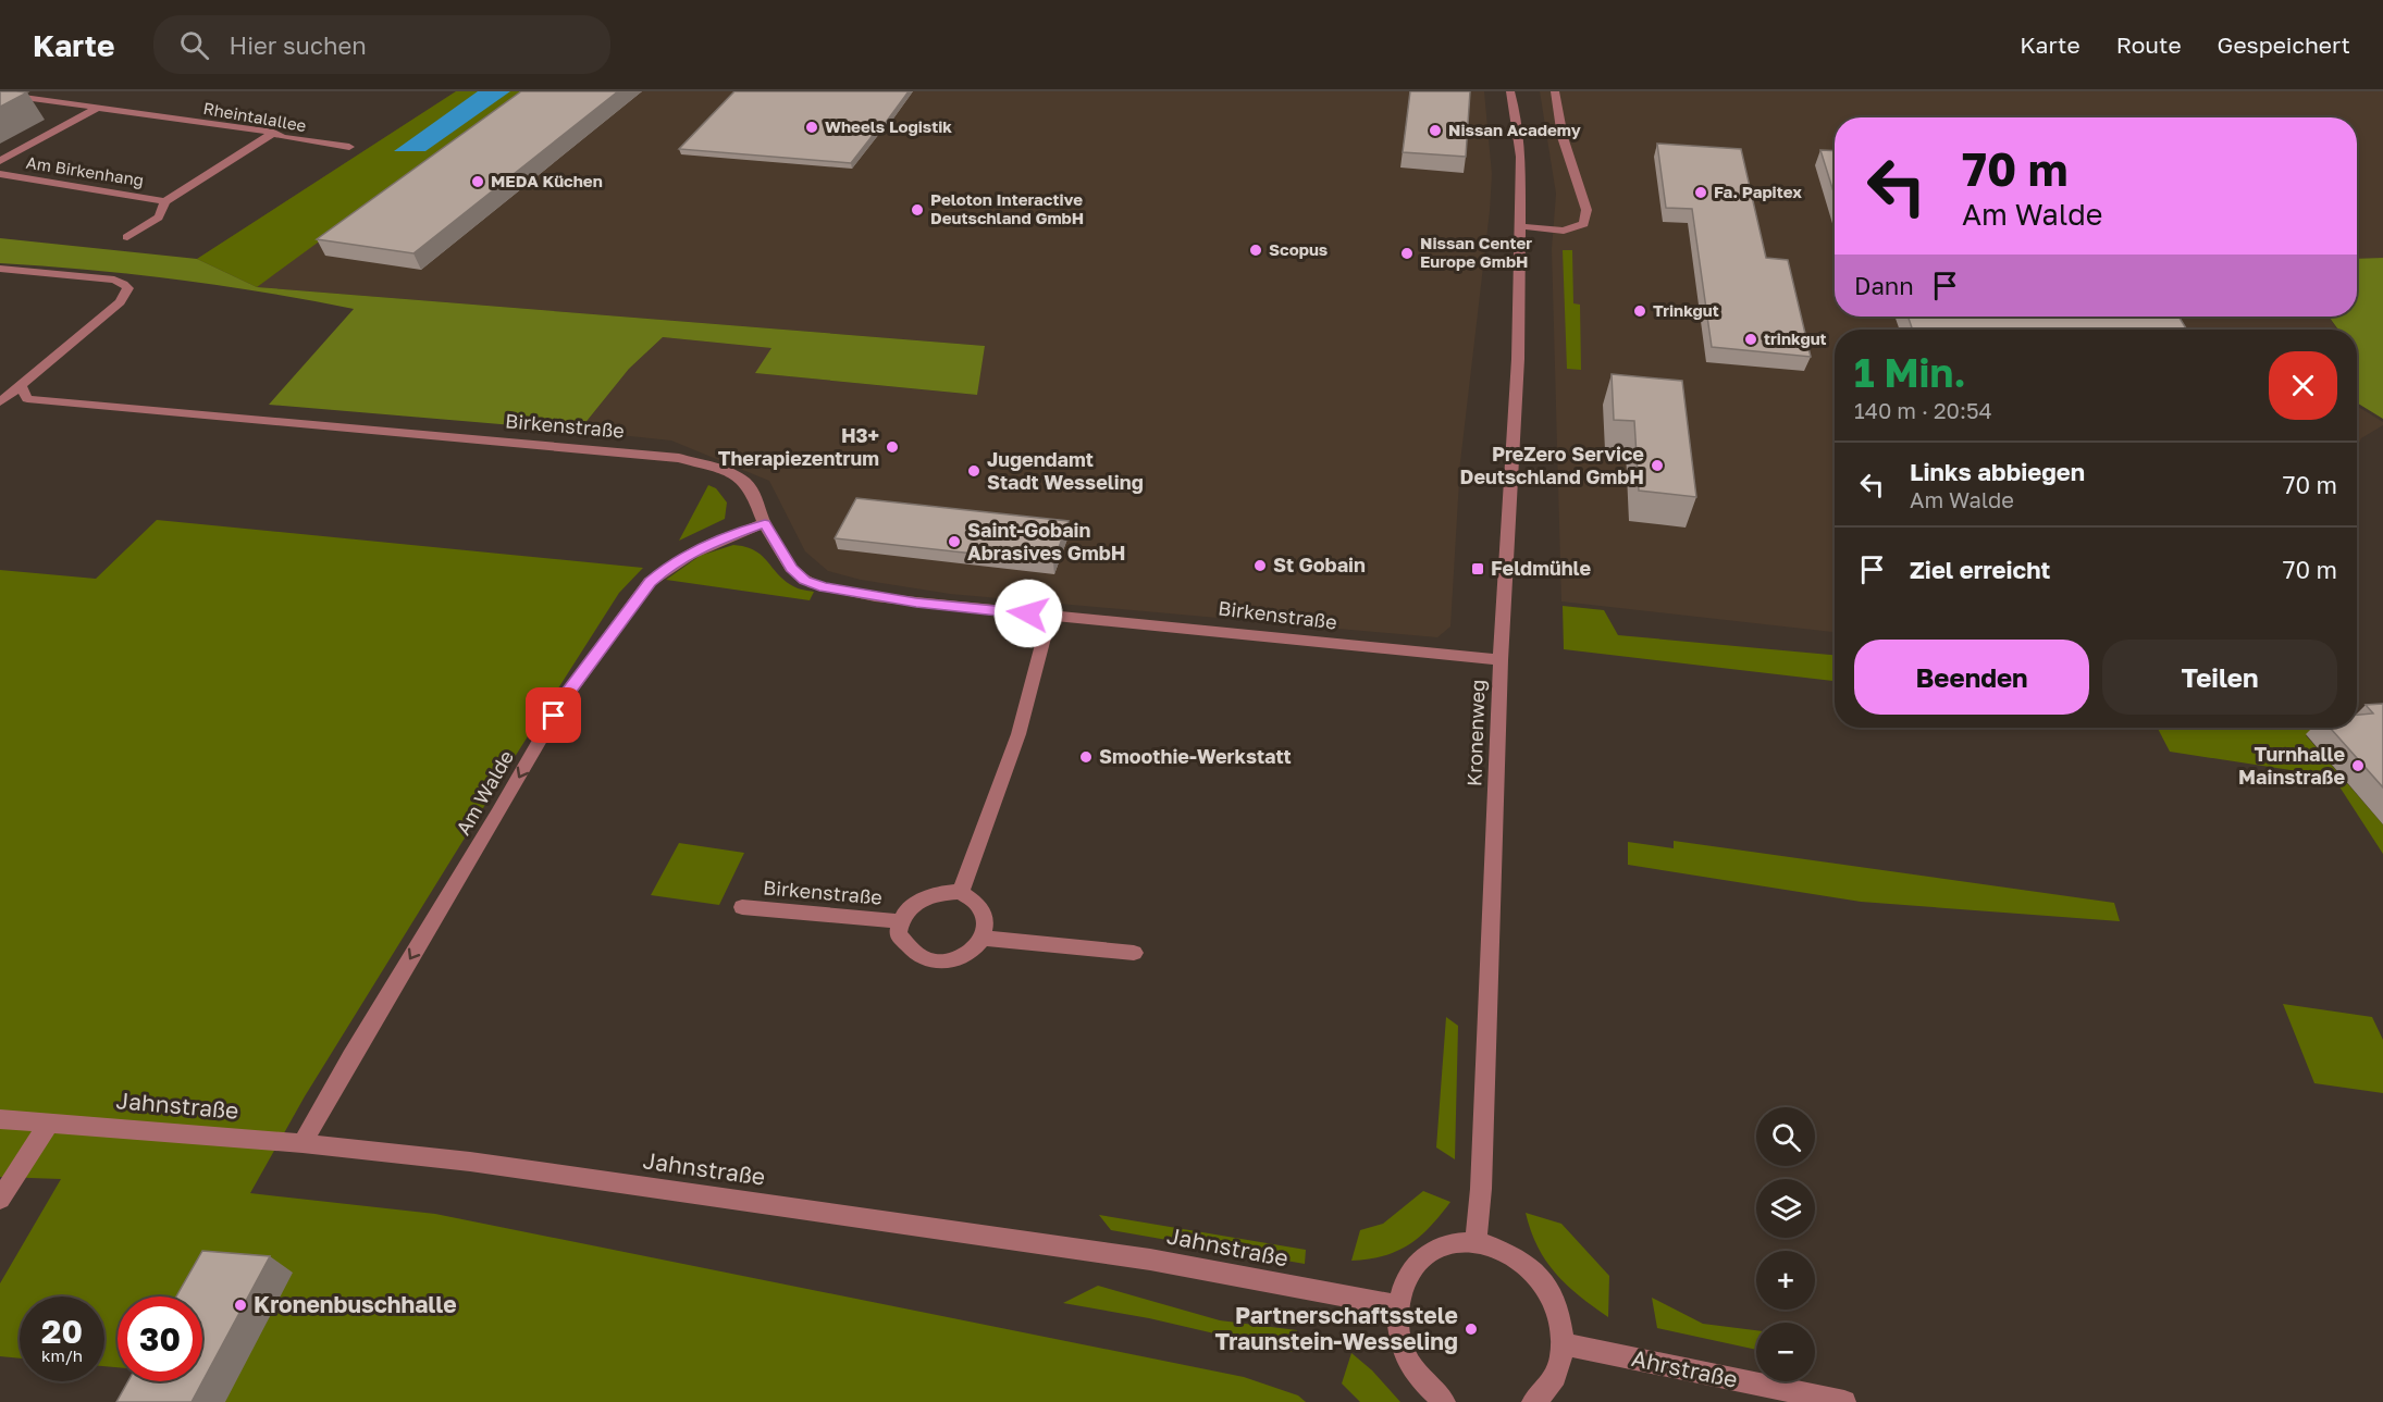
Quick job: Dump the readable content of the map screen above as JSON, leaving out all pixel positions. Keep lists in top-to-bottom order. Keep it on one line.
{"streets":{"street":["Rheintalallee","Am Birkenhang","Birkenstraße","Kronenweg","Am Walde","Jahnstraße","Ahrstraße"]},"crossings":[["Rheintalallee","Am Birkenhang"],["Birkenstraße","Kronenweg"],["Birkenstraße","Am Walde"],["Am Walde","Jahnstraße"]],"one_way":["Am Walde"],"places":{"other":["Wheels Logistik","Nissan Academy","MEDA Küchen","Fa. Papitex","Peloton Interactive Deutschland GmbH","Scopus","Nissan Center Europe GmbH","Trinkgut","trinkgut","H3+ Therapiezentrum","PreZero Service Deutschland GmbH","Jugendamt Stadt Wesseling","Saint-Gobain Abrasives GmbH","St Gobain","Smoothie-Werkstatt","Turnhalle Mainstraße","Kronenbuschhalle","Partnerschaftsstele Traunstein-Wesseling"],"transit":["Feldmühle"]},"page":{"header":"Karte","search":"Hier suchen","nav":["Karte","Route","Gespeichert"],"turn":["70 m","Am Walde"],"then":"Dann","heading":["1 Min.","140 m · 20:54"],"list":[{"name":"Links abbiegen","note":"Am Walde","value":"70 m"},{"name":"Ziel erreicht","value":"70 m"}],"buttons":["Beenden","Teilen"],"map_buttons":["+","−"],"speed":"20 km/h","limit":"30"}}
